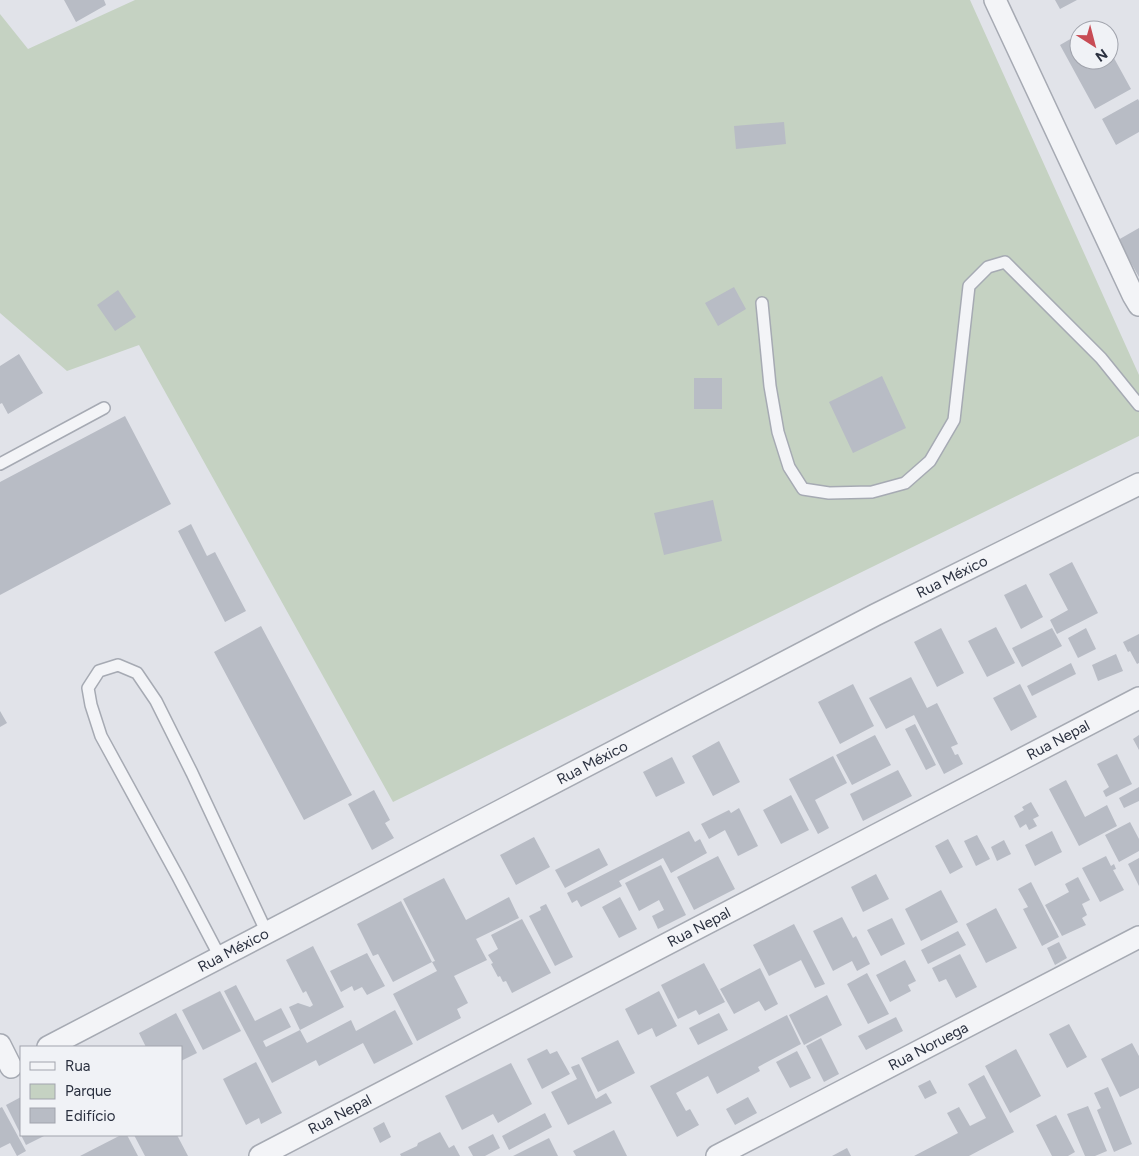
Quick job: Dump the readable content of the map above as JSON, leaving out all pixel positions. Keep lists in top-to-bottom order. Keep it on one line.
{"streets":{"street":["Rua México","Rua Nepal","Rua Noruega"]},"legend":["Rua","Parque","Edifício"],"north":"bottom right"}
